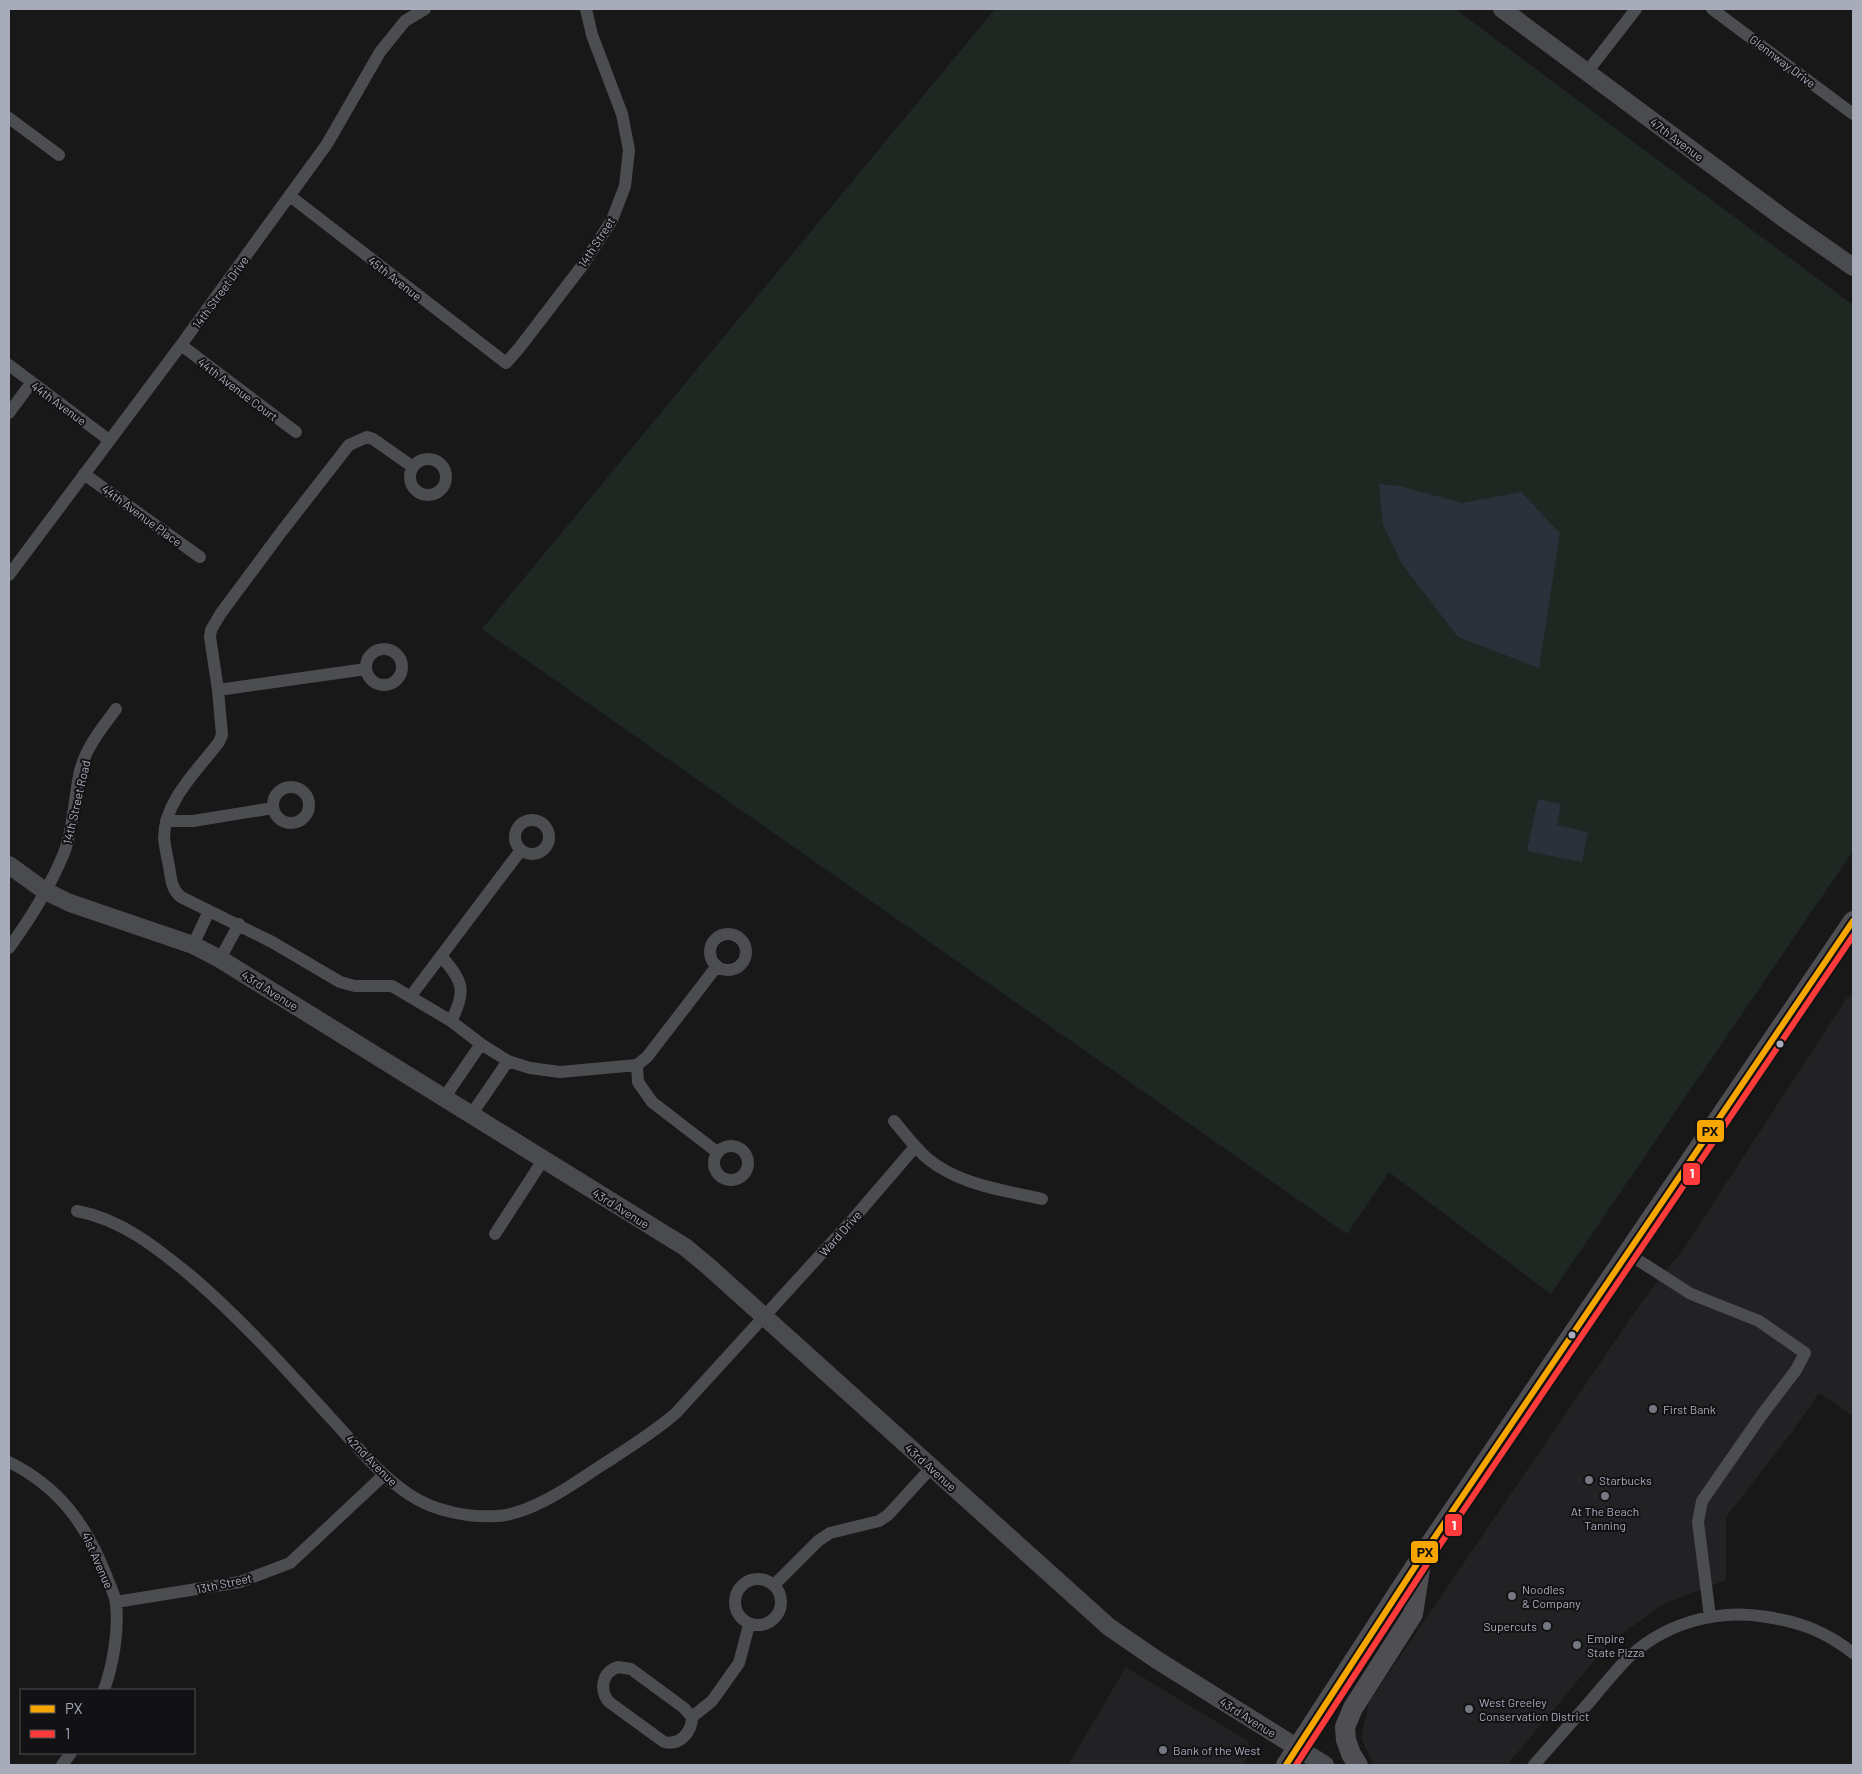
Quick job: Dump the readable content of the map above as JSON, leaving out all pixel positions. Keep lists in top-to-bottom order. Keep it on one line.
{"streets":{"street":["Glennway Drive","47th Avenue","14th Street","45th Avenue","14th Street Drive","44th Avenue Court","44th Avenue","44th Avenue Place","14th Street Road","43rd Avenue","Ward Drive","42nd Avenue","41st Avenue","13th Street"]},"crossings":[["14th Street","45th Avenue"],["45th Avenue","14th Street Drive"],["14th Street Drive","44th Avenue Court"],["14th Street Drive","44th Avenue"],["14th Street Drive","44th Avenue Place"],["14th Street Road","43rd Avenue"],["43rd Avenue","Ward Drive"],["43rd Avenue","42nd Avenue"],["Ward Drive","42nd Avenue"],["42nd Avenue","13th Street"],["41st Avenue","13th Street"]],"places":["First Bank","Starbucks","At The Beach Tanning","Noodles & Company","Supercuts","Empire State Pizza","West Greeley Conservation District","Bank of the West"],"lines":["transit line PX","transit line 1"],"legend":["PX","1"]}
